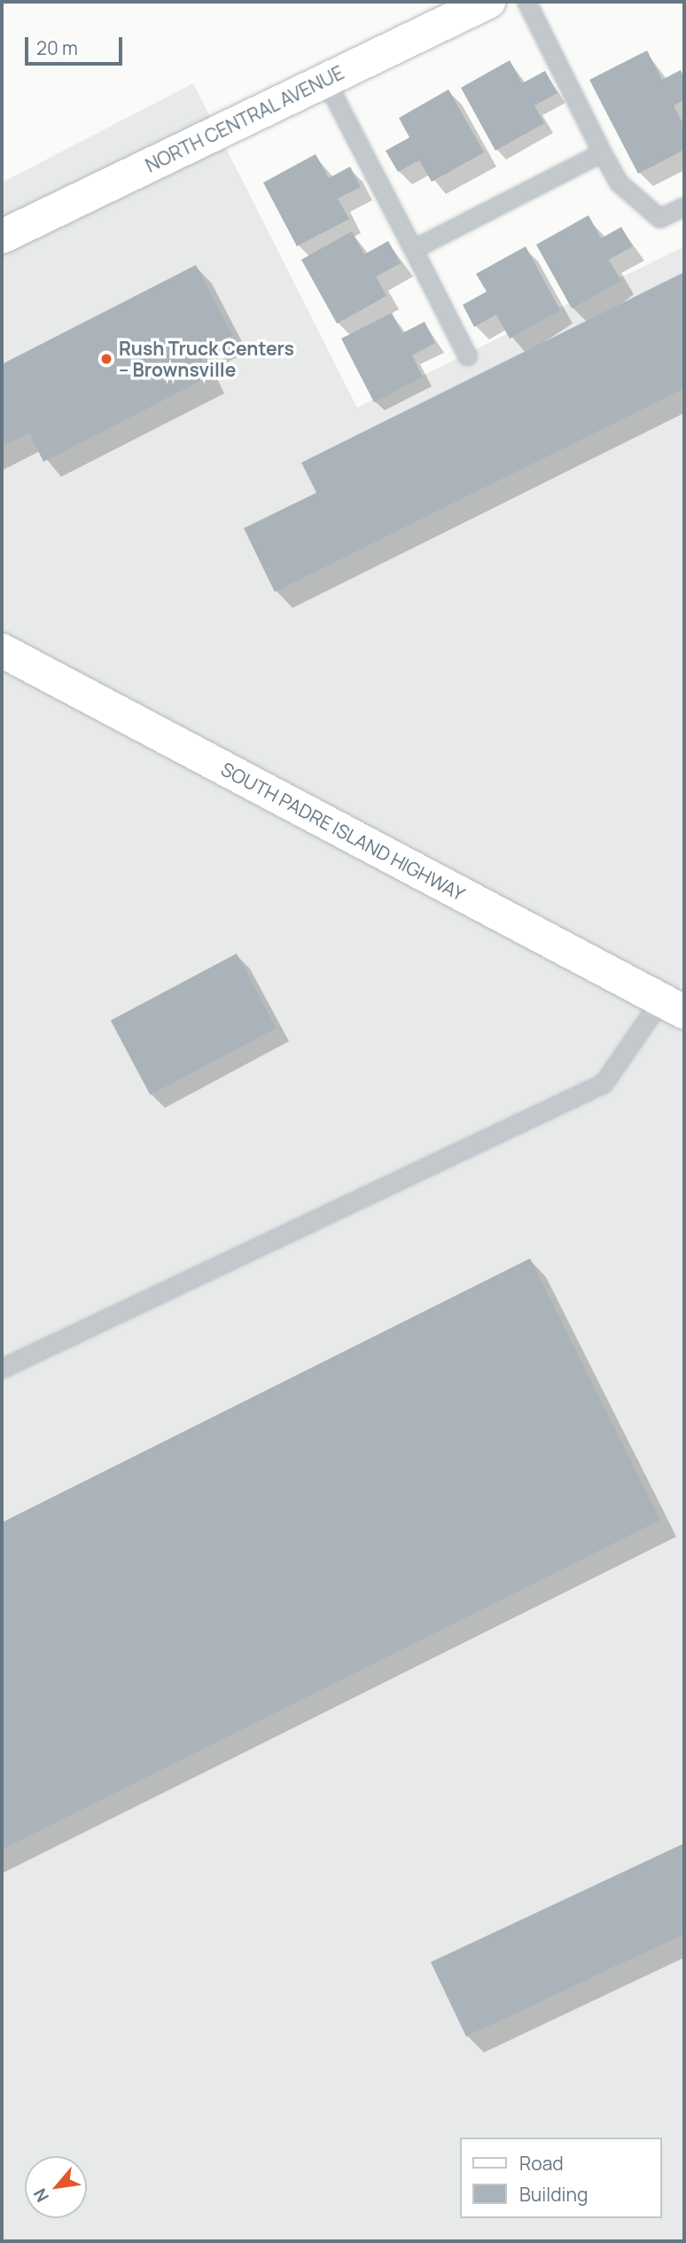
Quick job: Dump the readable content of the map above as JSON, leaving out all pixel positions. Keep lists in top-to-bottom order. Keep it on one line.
{"streets":{"main road":["NORTH CENTRAL AVENUE","SOUTH PADRE ISLAND HIGHWAY"]},"places":["Rush Truck Centers – Brownsville"],"legend":["Road","Building"],"scale_bar":"20 m","north":"bottom left"}
